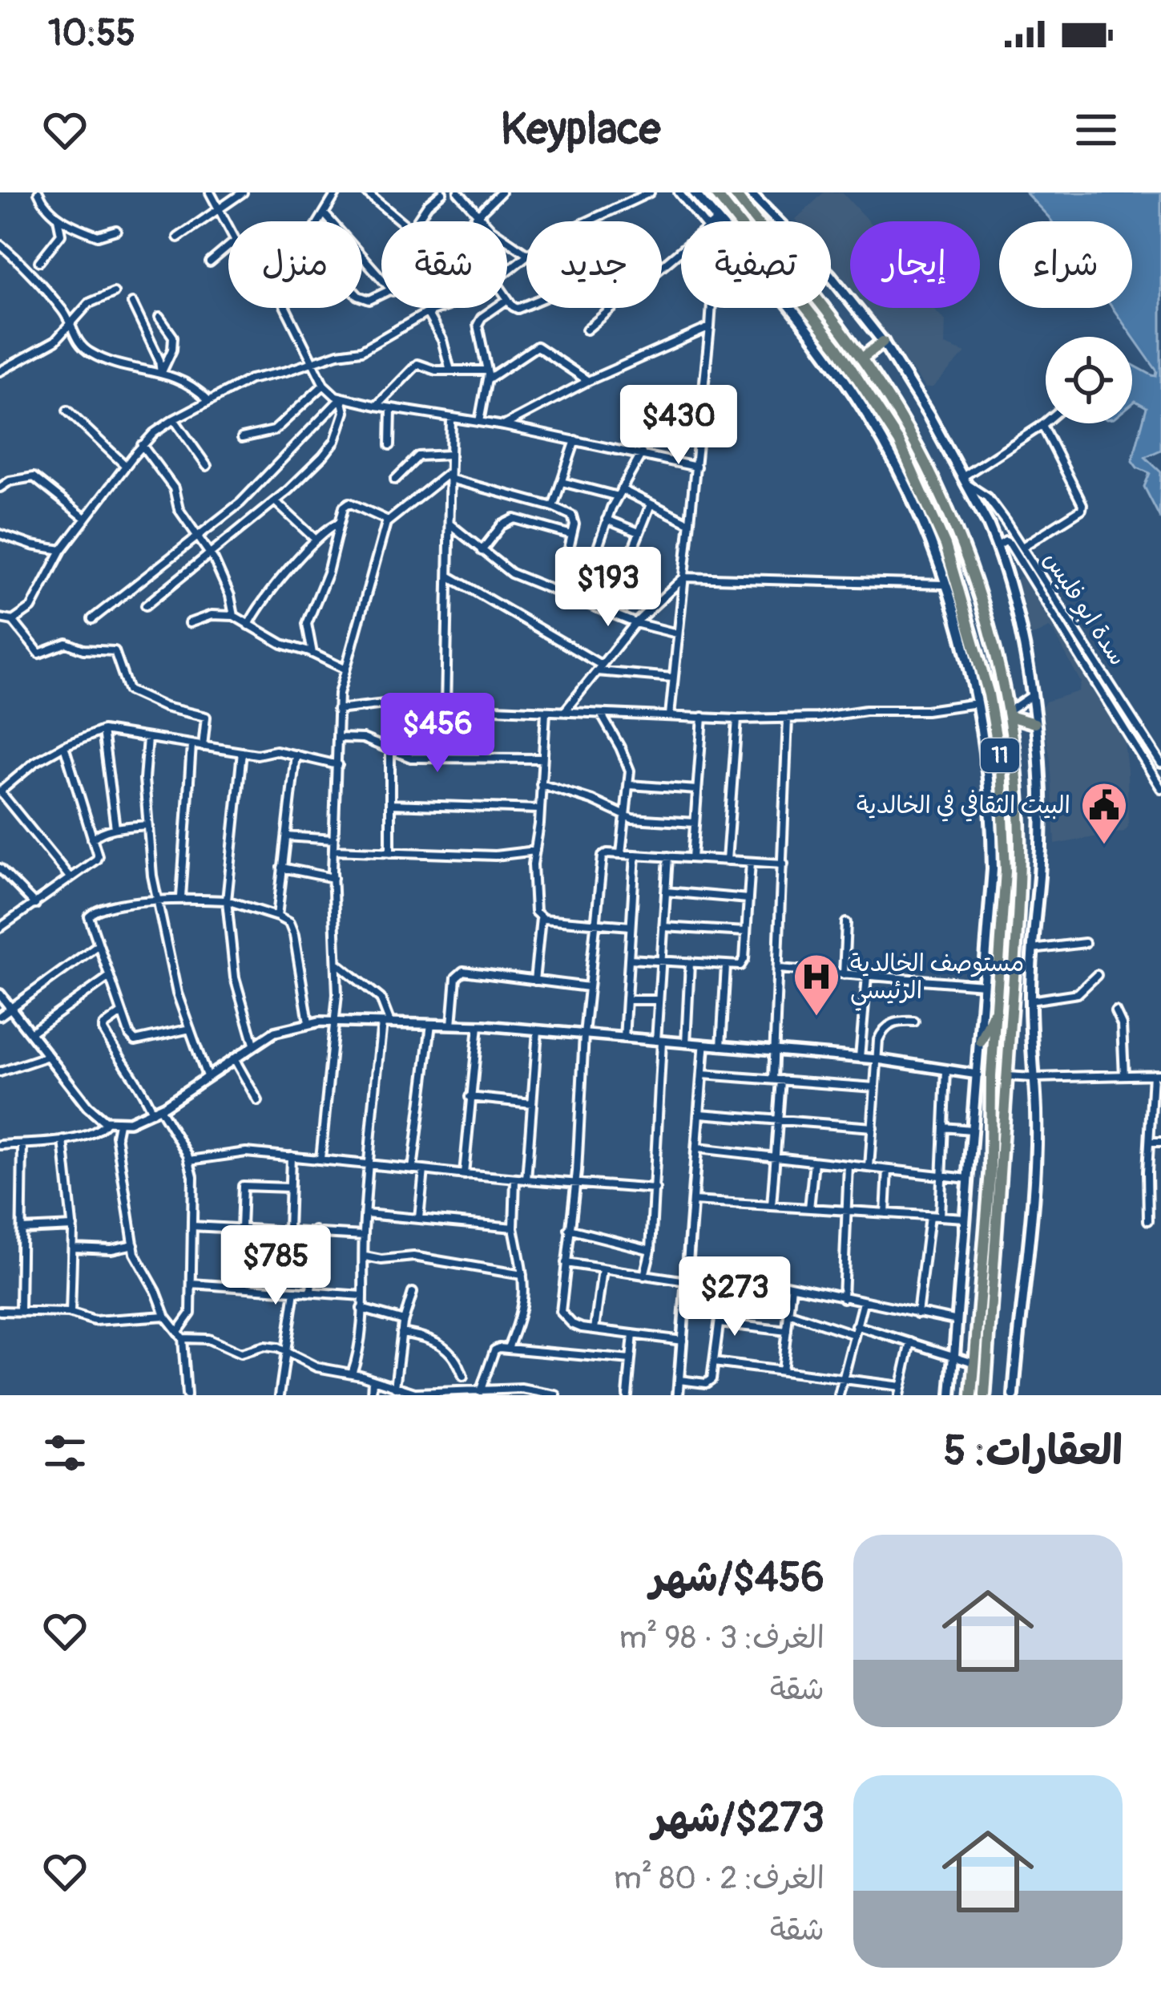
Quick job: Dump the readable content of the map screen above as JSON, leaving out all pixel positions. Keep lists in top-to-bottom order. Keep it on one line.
{"streets":{"highway":["11"],"street":["سدة ابو فليس"]},"places":{"public building":["البيت الثقافي في الخالدية"],"hospital":["مستوصف الخالدية الرئيسي"]},"page":{"status":"10:55","header":"Keyplace","chip":["شراء","إيجار","تصفية","جديد","شقة","منزل"],"price":["$430","$193","$456","$785","$273"],"heading":"العقارات: 5","list":[{"name":"$456/شهر","note":"الغرف: 3 · 98 m² · شقة"},{"name":"$273/شهر","note":"الغرف: 2 · 80 m² · شقة"}]}}
